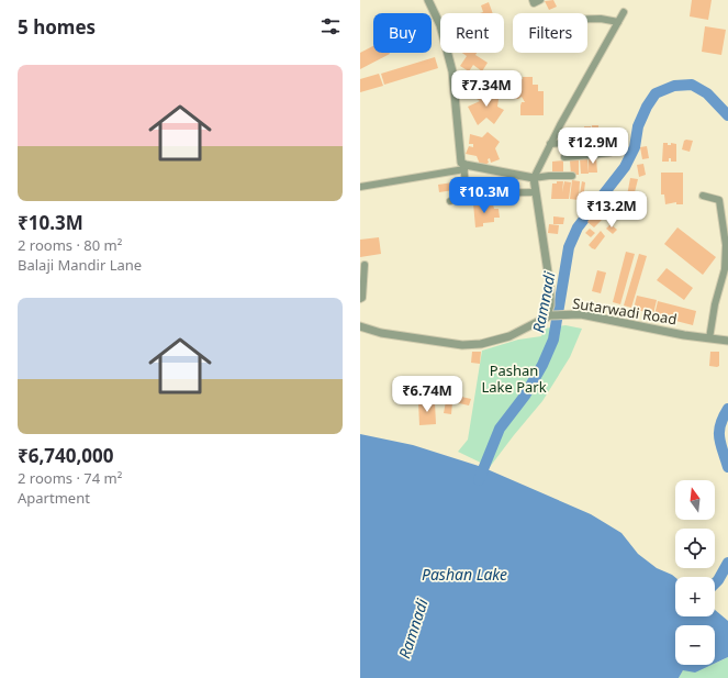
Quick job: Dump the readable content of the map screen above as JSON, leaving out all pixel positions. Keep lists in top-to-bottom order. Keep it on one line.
{"streets":{"street":["Sutarwadi Road"]},"water":["Ramnadi","Pashan Lake"],"parks":["Pashan Lake Park"],"north":"top","page":{"heading":"5 homes","chip":["Buy","Rent","Filters"],"list":[{"name":"₹10.3M","note":"2 rooms · 80 m² · Balaji Mandir Lane"},{"name":"₹6,740,000","note":"2 rooms · 74 m² · Apartment"}],"price":["₹7.34M","₹12.9M","₹10.3M","₹13.2M","₹6.74M"],"map_buttons":["+","−"]}}
